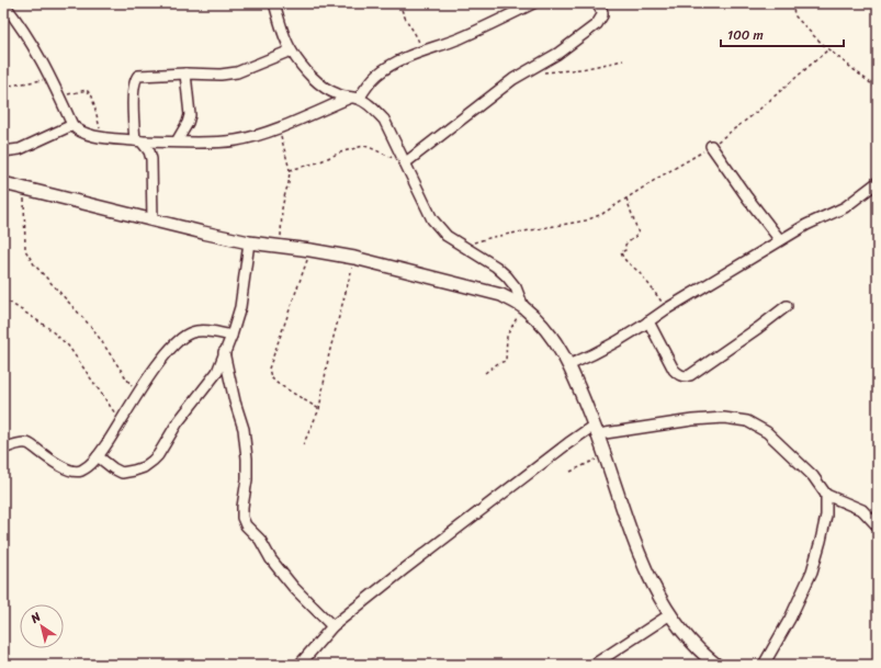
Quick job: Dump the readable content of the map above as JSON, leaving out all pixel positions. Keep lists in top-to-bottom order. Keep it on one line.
{"scale_bar":"100 m","north":"top left"}
